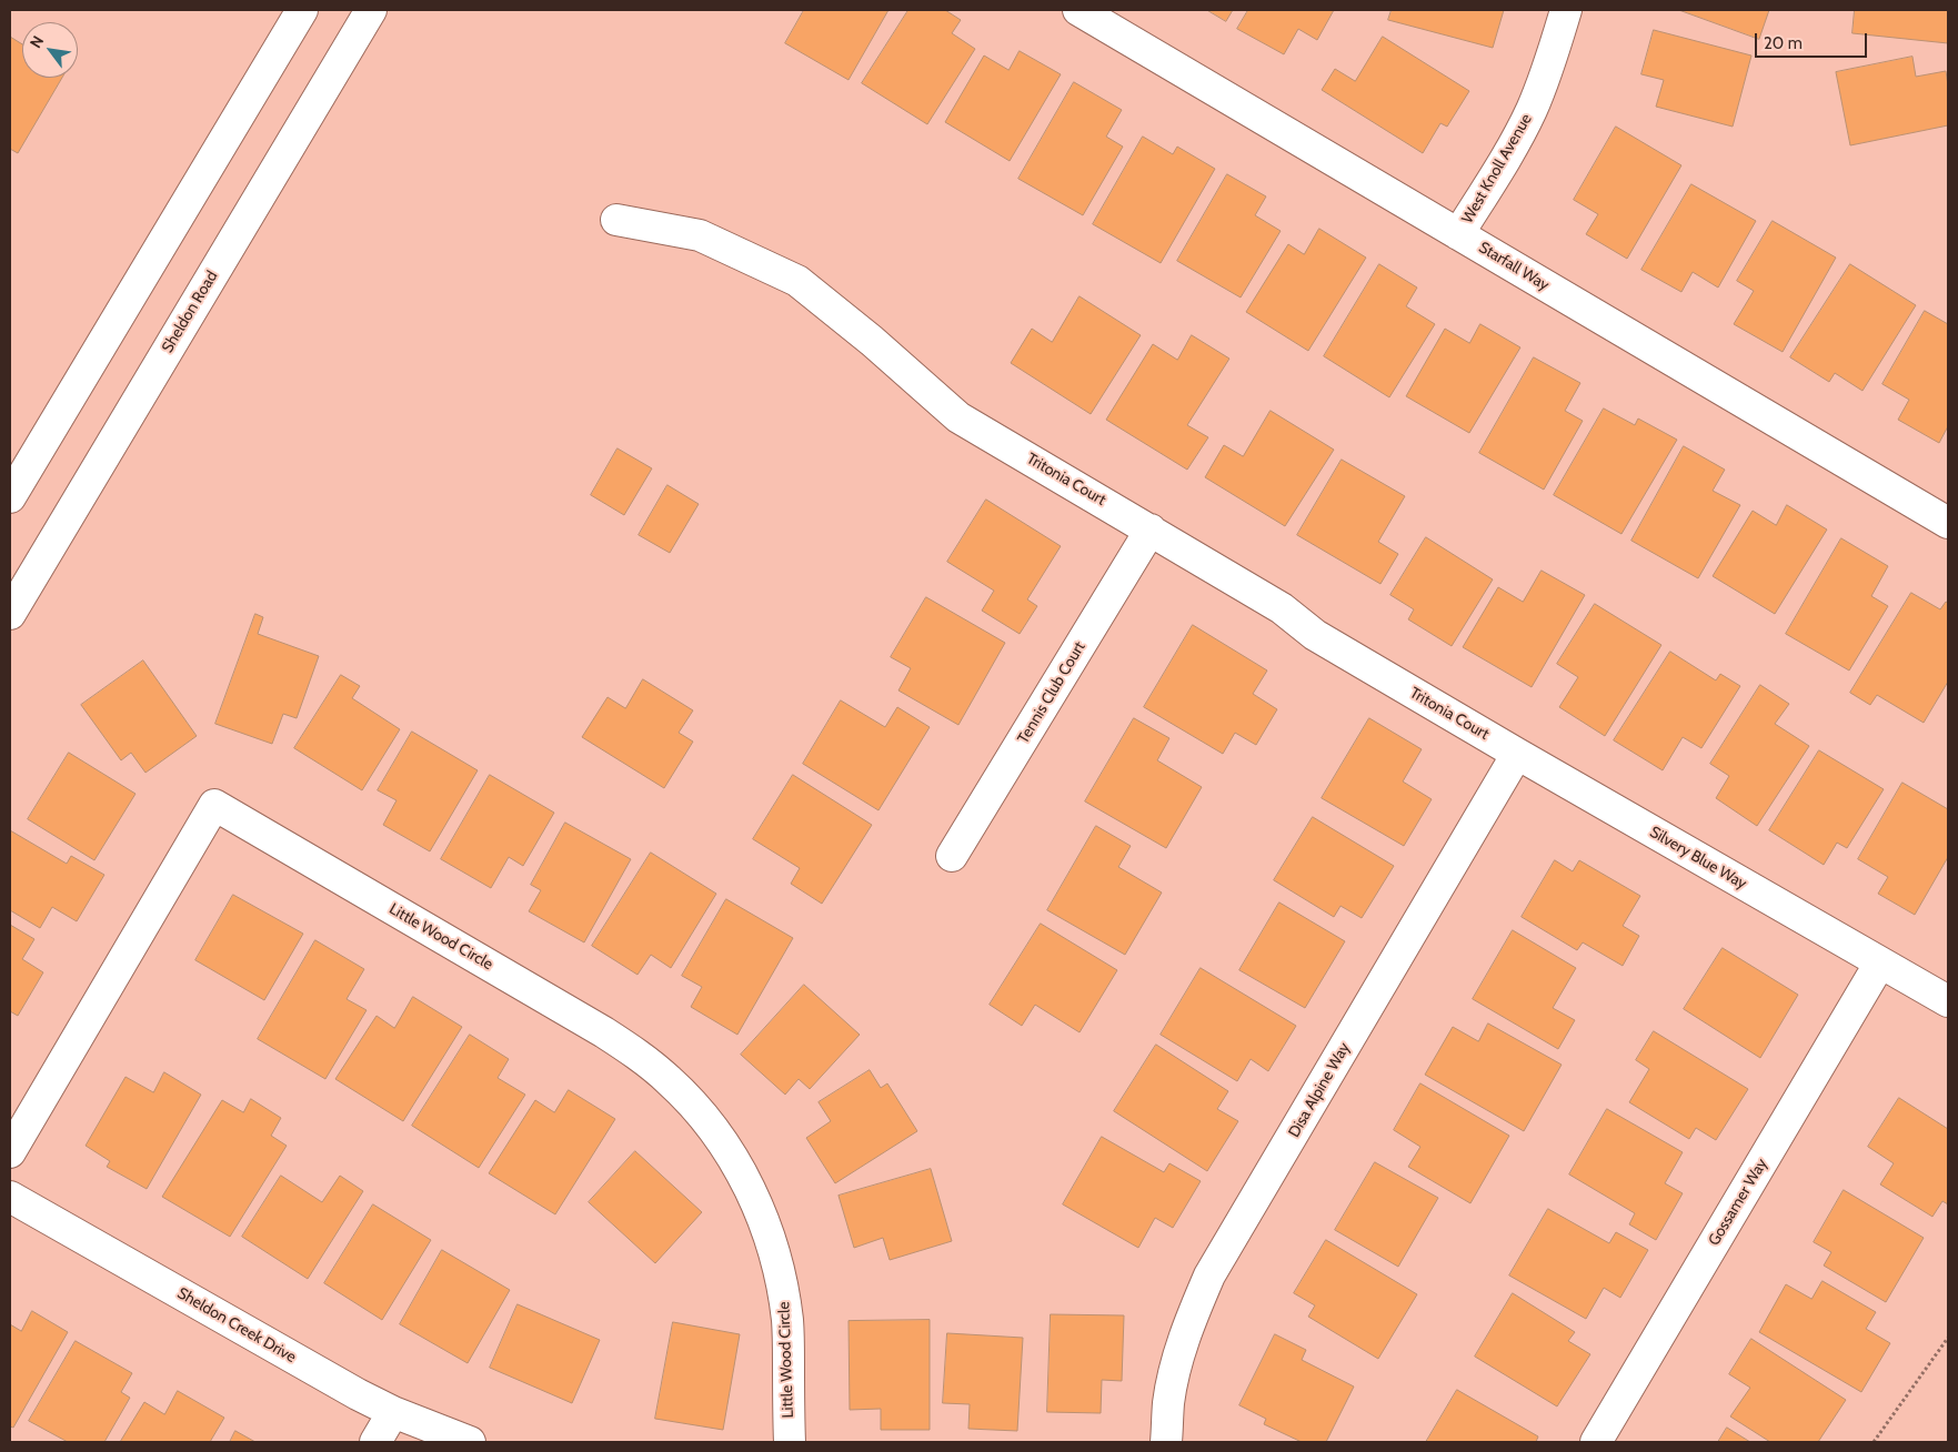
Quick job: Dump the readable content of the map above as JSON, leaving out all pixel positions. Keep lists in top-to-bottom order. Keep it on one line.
{"streets":{"street":["West Knoll Avenue","Starfall Way","Sheldon Road","Tritonia Court","Tennis Club Court","Silvery Blue Way","Little Wood Circle","Disa Alpine Way","Gossamer Way","Sheldon Creek Drive"]},"crossings":[["West Knoll Avenue","Starfall Way"],["Tritonia Court","Tennis Club Court"],["Tritonia Court","Silvery Blue Way"],["Tritonia Court","Disa Alpine Way"],["Silvery Blue Way","Disa Alpine Way"],["Silvery Blue Way","Gossamer Way"]],"scale_bar":"20 m","north":"top left"}
